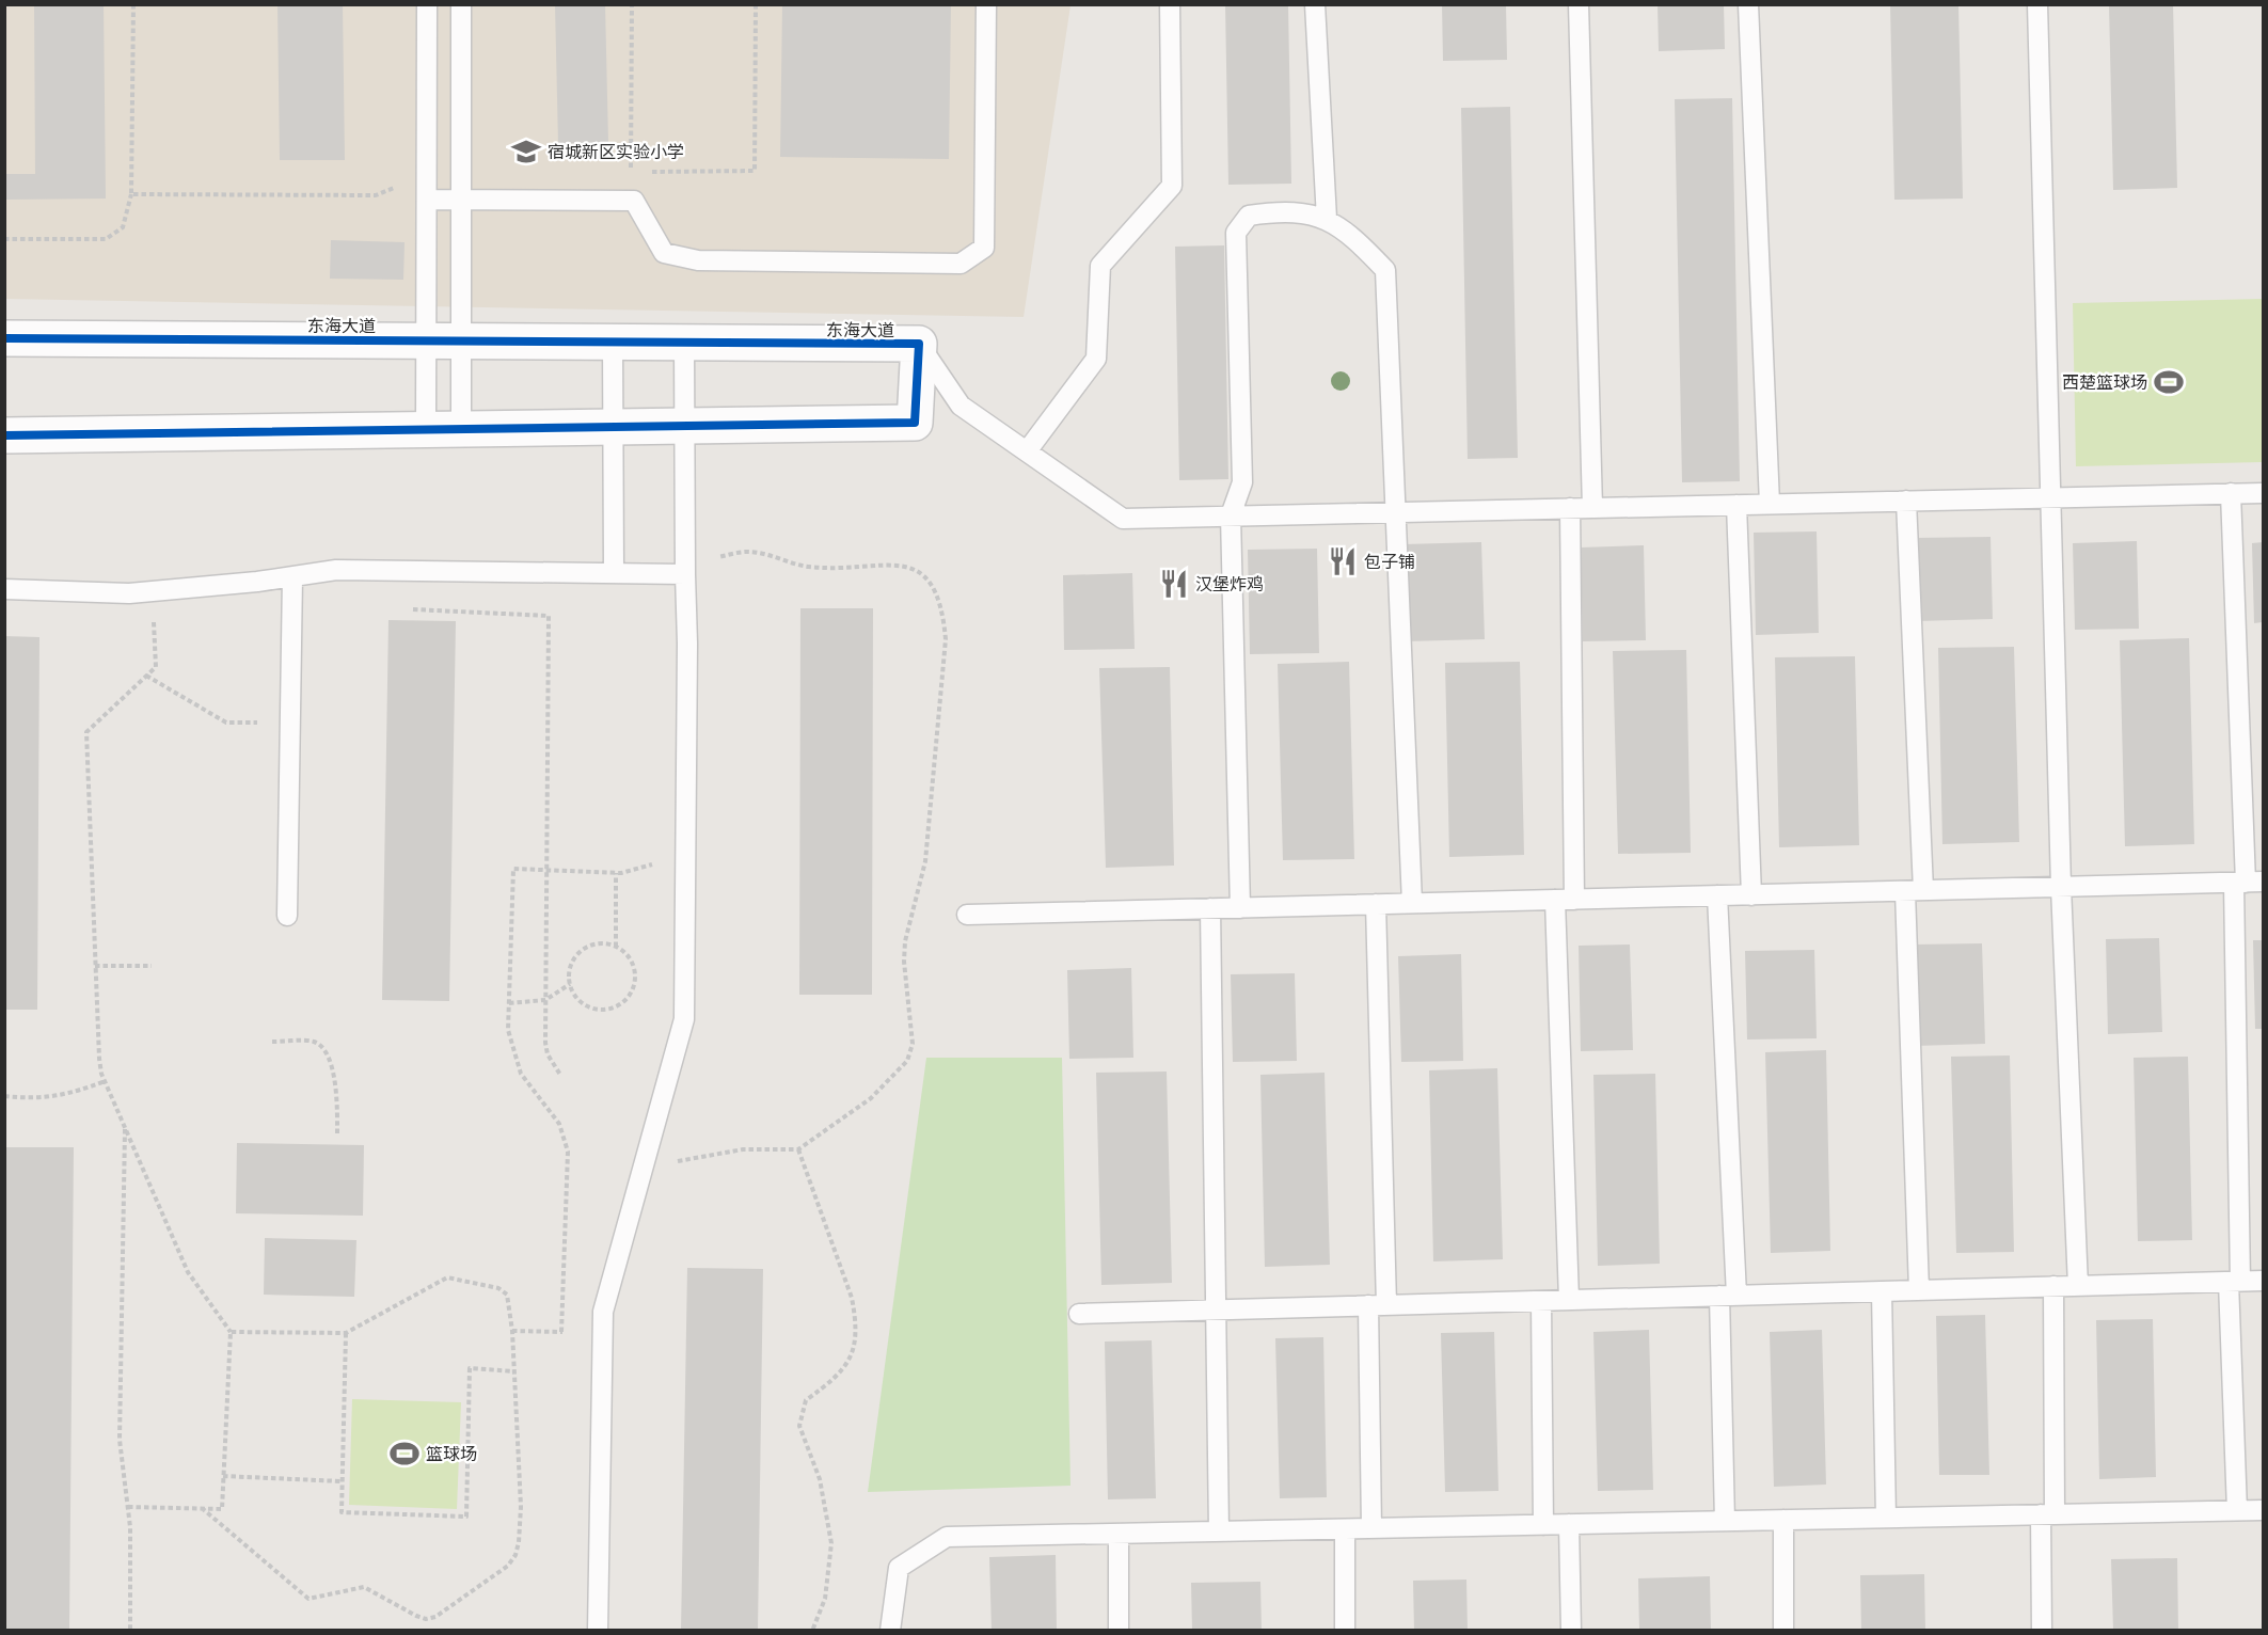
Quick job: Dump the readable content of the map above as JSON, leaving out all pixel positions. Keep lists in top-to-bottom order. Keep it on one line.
{"streets":{"street":["东海大道"]},"places":{"school or university":["宿城新区实验小学"],"sports":["西楚篮球场","篮球场"],"restaurant":["包子铺","汉堡炸鸡"]}}
